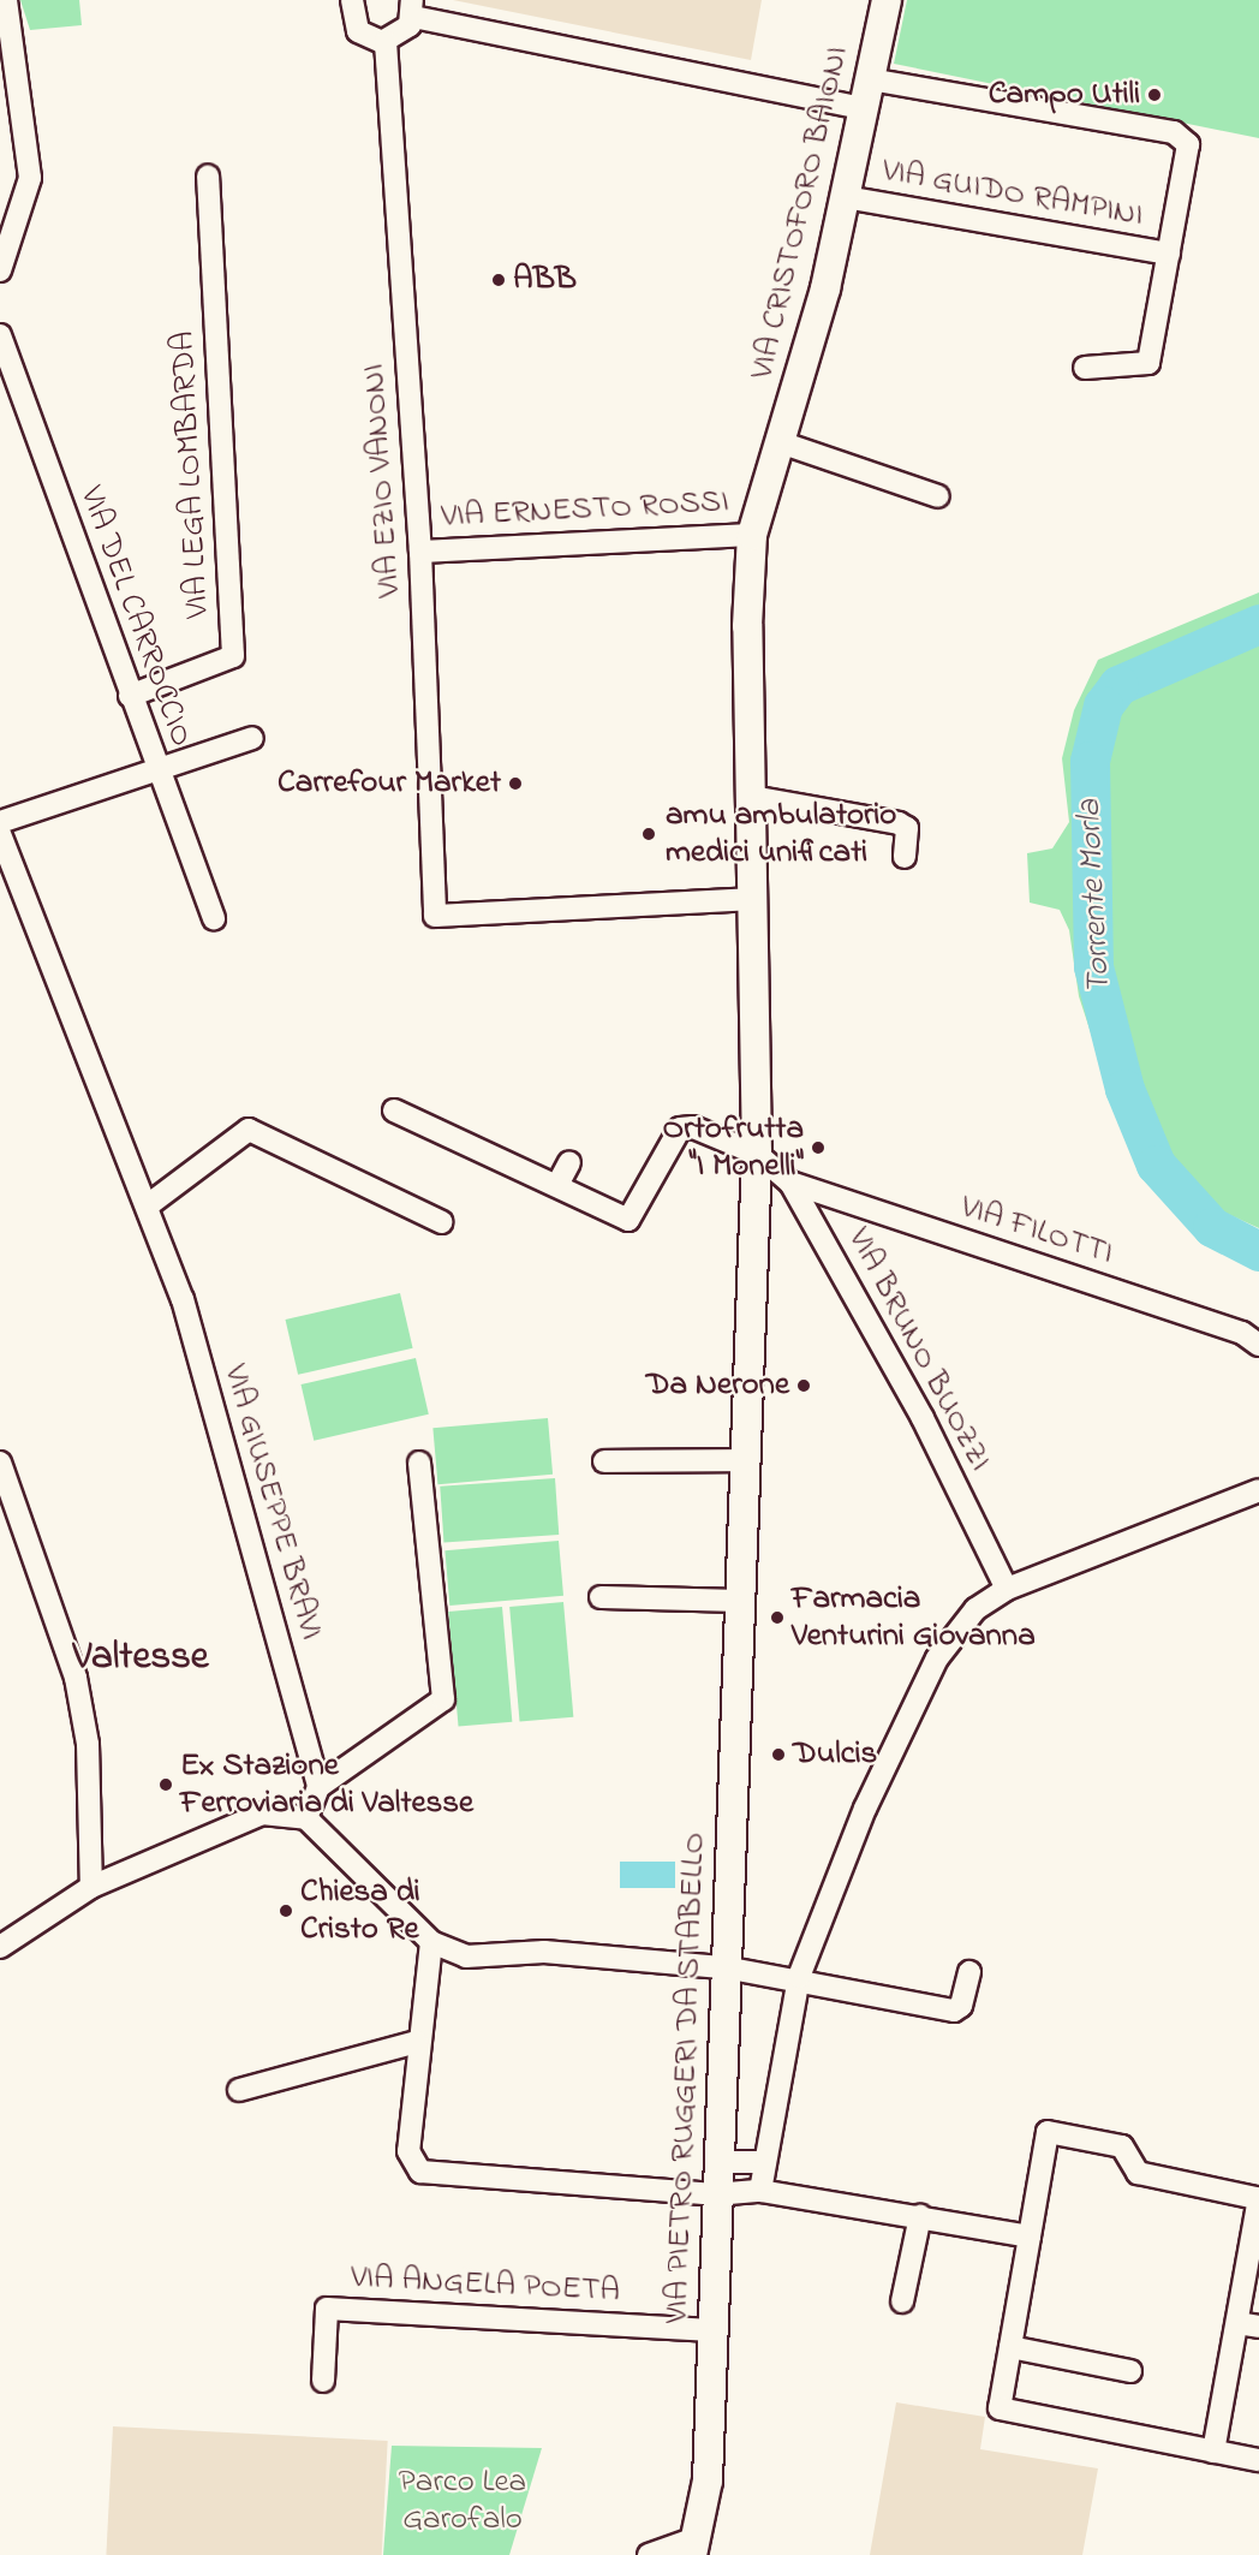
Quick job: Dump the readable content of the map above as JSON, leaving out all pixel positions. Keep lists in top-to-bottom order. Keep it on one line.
{"streets":{"street":["VIA GUIDO RAMPINI","VIA CRISTOFORO BAIONI","VIA LEGA LOMBARDA","VIA EZIO VANONI","VIA ERNESTO ROSSI","VIA DEL CARROCCIO","VIA FILOTTI","VIA BRUNO BUOZZI","VIA GIUSEPPE BRAVI","VIA PIETRO RUGGERI DA STABELLO","VIA ANGELA POETA"]},"crossings":[["VIA GUIDO RAMPINI","VIA CRISTOFORO BAIONI"],["VIA CRISTOFORO BAIONI","VIA EZIO VANONI"],["VIA CRISTOFORO BAIONI","VIA ERNESTO ROSSI"],["VIA CRISTOFORO BAIONI","VIA BRUNO BUOZZI"],["VIA CRISTOFORO BAIONI","VIA PIETRO RUGGERI DA STABELLO"],["VIA LEGA LOMBARDA","VIA DEL CARROCCIO"],["VIA EZIO VANONI","VIA ERNESTO ROSSI"],["VIA FILOTTI","VIA BRUNO BUOZZI"],["VIA BRUNO BUOZZI","VIA PIETRO RUGGERI DA STABELLO"],["VIA PIETRO RUGGERI DA STABELLO","VIA ANGELA POETA"]],"districts":["Valtesse"],"water":["Torrente Morla"],"parks":["Parco Lea Garofalo"],"places":["Campo Utili","ABB","Carrefour Market","amu ambulatorio medici unificati","Ortofrutta \"I Monelli\"","Da Nerone","Farmacia Venturini Giovanna","Dulcis","Ex Stazione Ferroviaria di Valtesse","Chiesa di Cristo Re"]}
